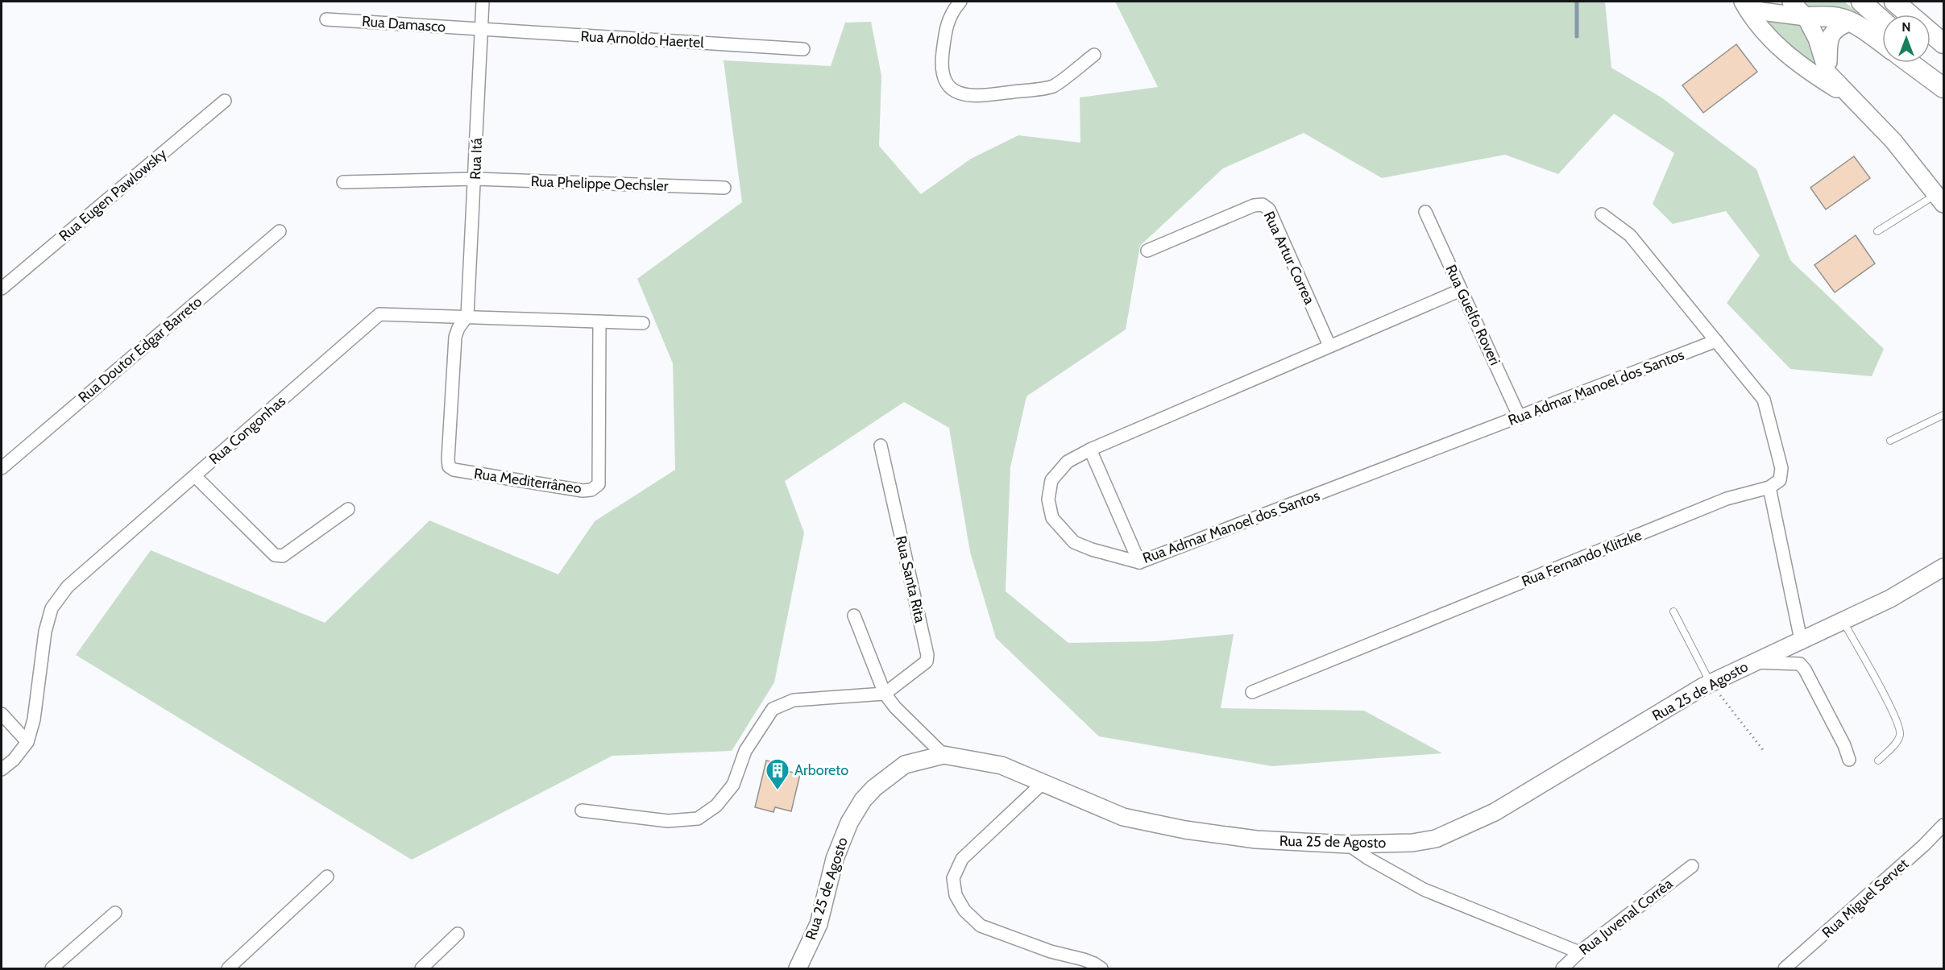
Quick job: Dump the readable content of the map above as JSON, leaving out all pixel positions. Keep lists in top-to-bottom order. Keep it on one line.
{"streets":{"street":["Rua Damasco","Rua Arnoldo Haertel","Rua Itá","Rua Phelippe Oechsler","Rua Eugen Pawlowsky","Rua Artur Correa","Rua Guelfo Roveri","Rua Doutor Edgar Barreto","Rua Admar Manoel dos Santos","Rua Congonhas","Rua Mediterrâneo","Rua Fernando Klitzke","Rua Santa Rita","Rua 25 de Agosto","Rua Miguel Servet","Rua Juvenal Corrêa"]},"crossings":[["Rua Damasco","Rua Arnoldo Haertel"],["Rua Damasco","Rua Itá"],["Rua Arnoldo Haertel","Rua Itá"],["Rua Itá","Rua Phelippe Oechsler"],["Rua Itá","Rua Congonhas"],["Rua Itá","Rua Mediterrâneo"],["Rua Artur Correa","Rua Admar Manoel dos Santos"],["Rua Guelfo Roveri","Rua Admar Manoel dos Santos"],["Rua Congonhas","Rua Mediterrâneo"]],"places":{"building":["Arboreto"]},"north":"top"}
